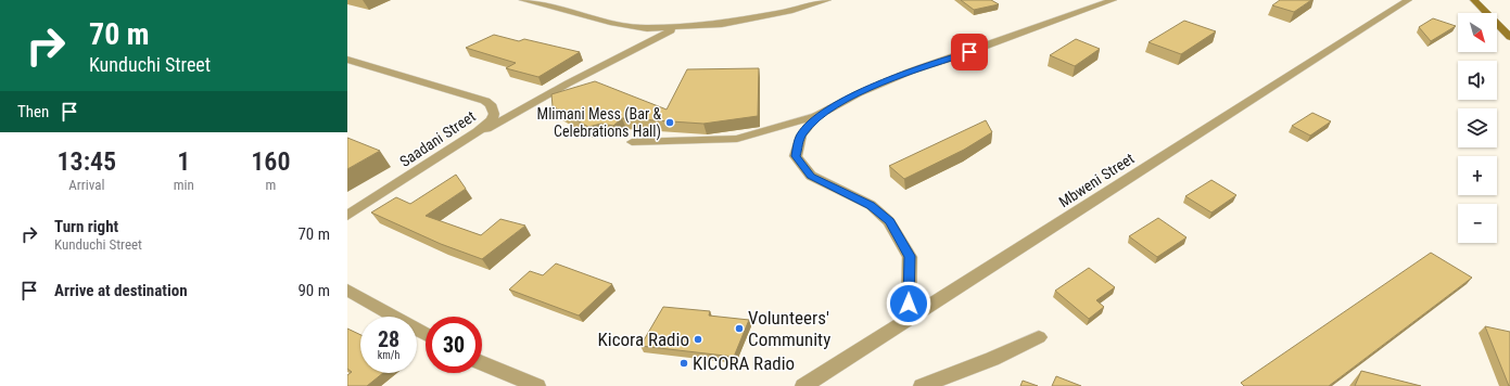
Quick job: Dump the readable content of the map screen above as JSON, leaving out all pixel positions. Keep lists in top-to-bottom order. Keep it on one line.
{"streets":{"street":["Saadani Street","Mbweni Street"]},"places":["Mlimani Mess (Bar & Celebrations Hall)","Volunteers' Community","Kicora Radio","KICORA Radio"],"north":"bottom right","page":{"turn":["70 m","Kunduchi Street"],"map_buttons":["+","−"],"then":"Then","eta":["13:45","Arrival","1","min","160","m"],"list":[{"name":"Turn right","note":"Kunduchi Street","value":"70 m"},{"name":"Arrive at destination","value":"90 m"}],"speed":"28 km/h","limit":"30"}}
